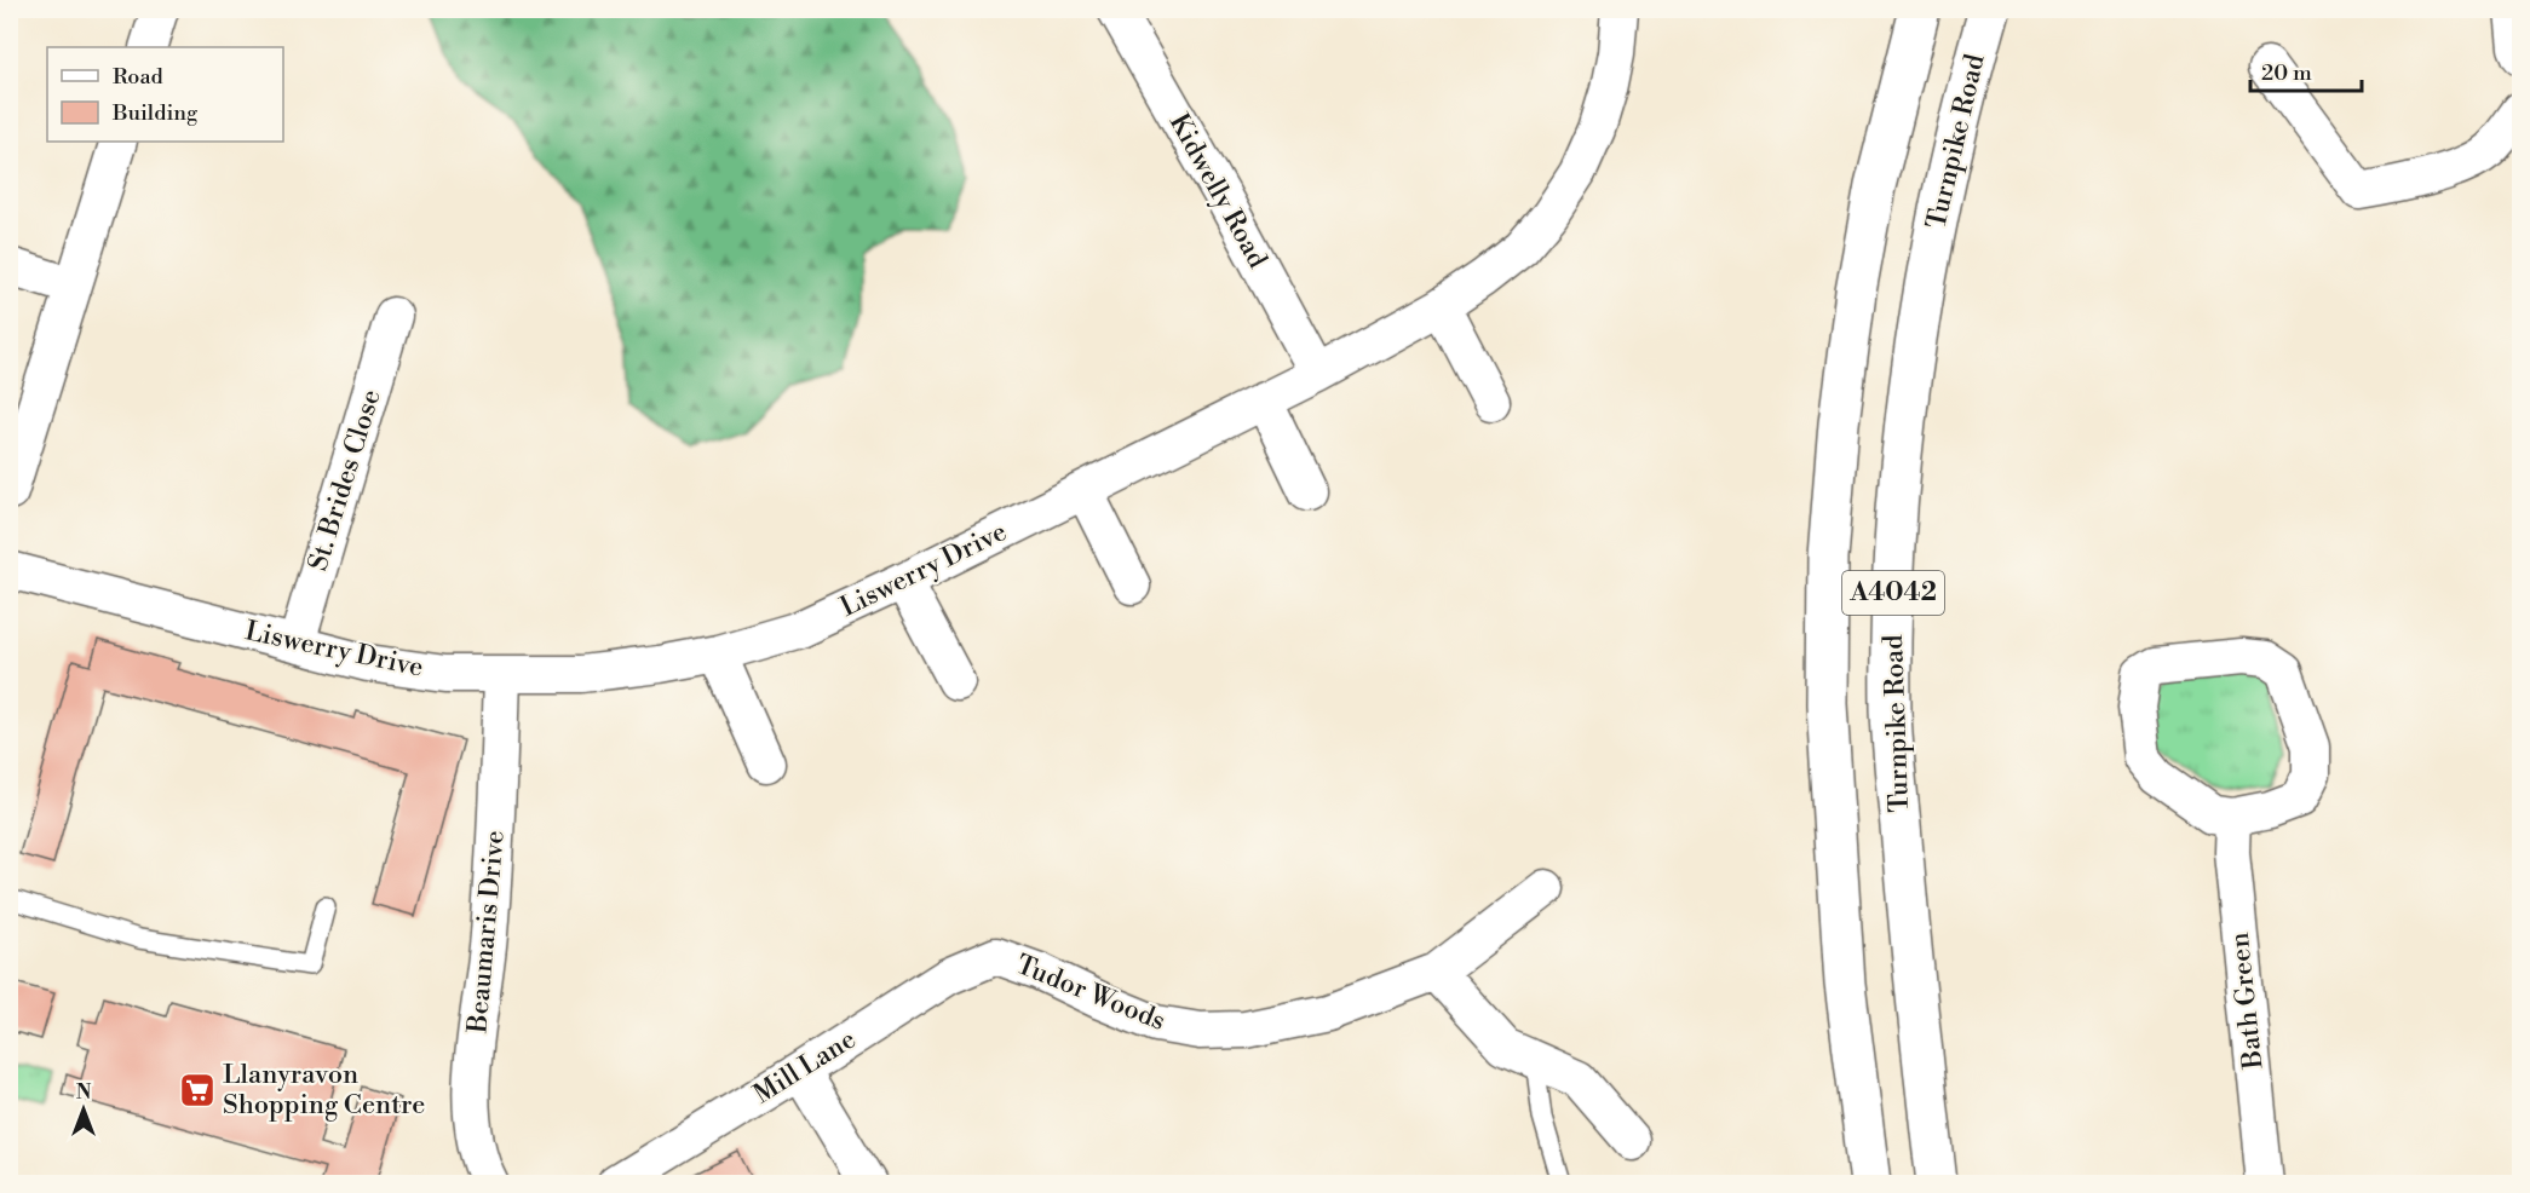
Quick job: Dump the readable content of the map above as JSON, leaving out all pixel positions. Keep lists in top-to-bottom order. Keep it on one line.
{"streets":{"highway":["Turnpike Road","A4042"],"street":["Kidwelly Road","St. Brides Close","Liswerry Drive","Beaumaris Drive","Tudor Woods","Bath Green","Mill Lane"]},"crossings":[["Kidwelly Road","Liswerry Drive"],["St. Brides Close","Liswerry Drive"],["Liswerry Drive","Beaumaris Drive"],["Tudor Woods","Mill Lane"]],"places":{"supermarket":["Llanyravon Shopping Centre"]},"legend":["Road","Building"],"scale_bar":"20 m","north":"top"}
